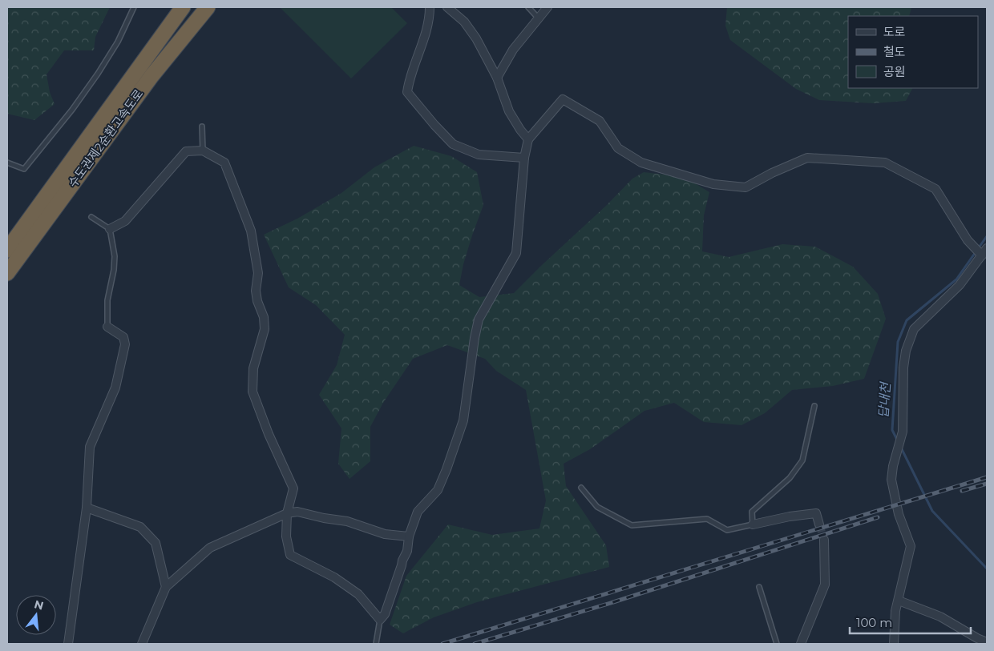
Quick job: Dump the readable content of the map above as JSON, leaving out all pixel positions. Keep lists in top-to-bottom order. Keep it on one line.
{"streets":{"highway":["수도권제2순환고속도로"]},"water":["답내천"],"legend":["도로","철도","공원"],"scale_bar":"100 m","north":"top"}
